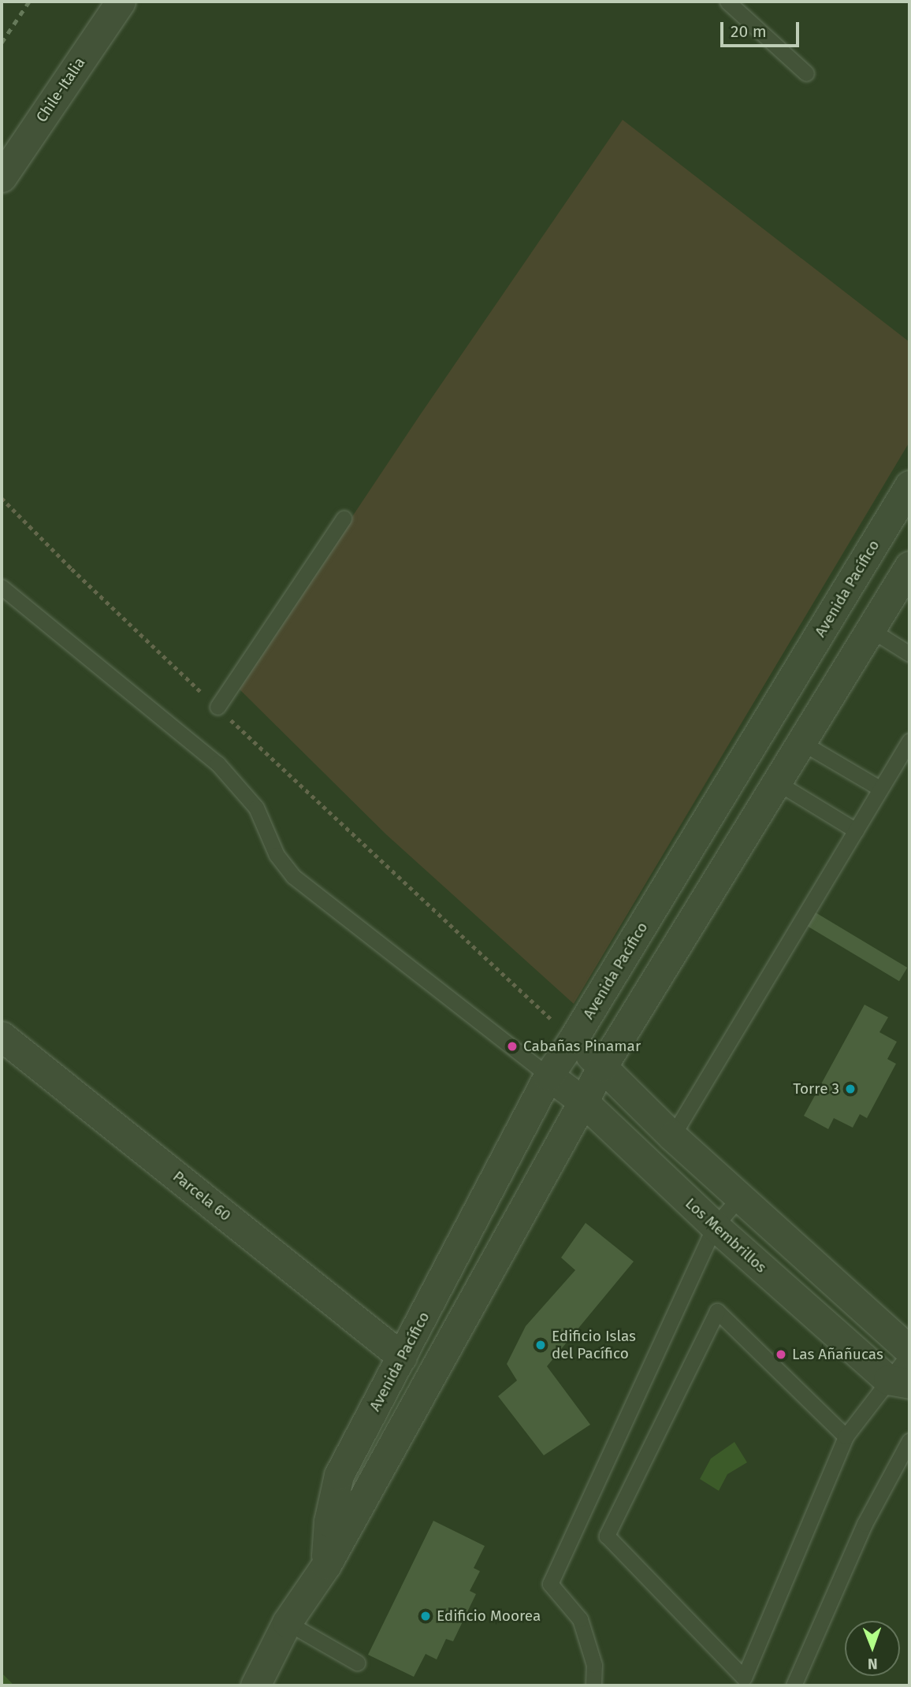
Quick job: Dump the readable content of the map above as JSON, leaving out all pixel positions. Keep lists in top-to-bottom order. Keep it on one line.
{"streets":{"street":["Chile-Italia","Avenida Pacífico","Parcela 60","Los Membrillos"]},"crossings":[["Avenida Pacífico","Parcela 60"],["Avenida Pacífico","Los Membrillos"]],"places":["Cabañas Pinamar","Torre 3","Edificio Islas del Pacífico","Las Añañucas","Edificio Moorea"],"scale_bar":"20 m","north":"bottom"}
